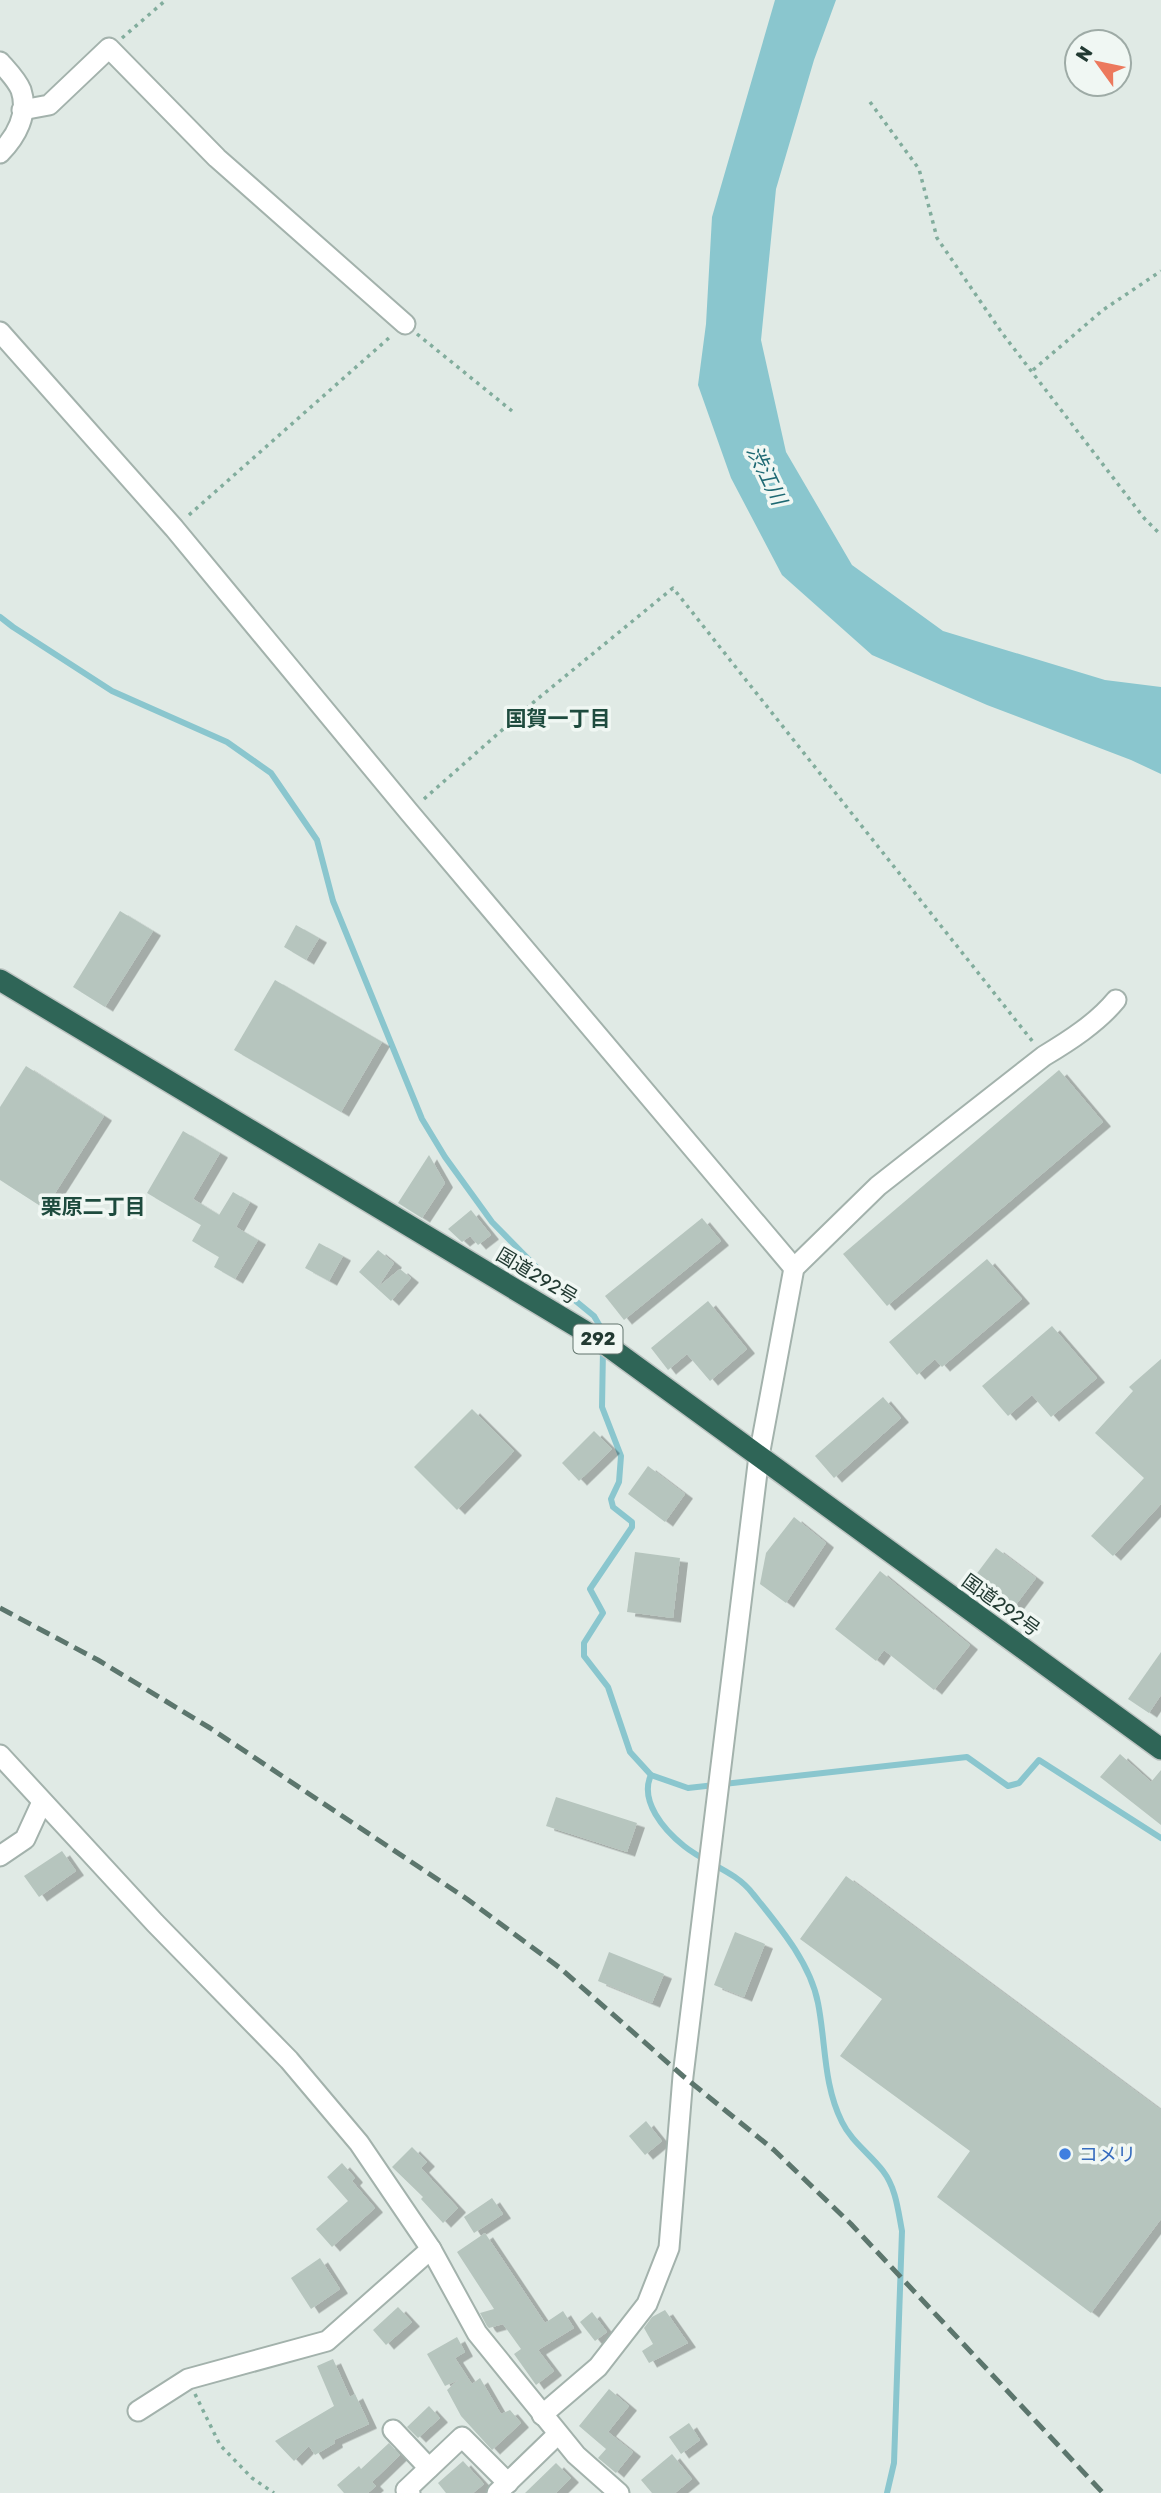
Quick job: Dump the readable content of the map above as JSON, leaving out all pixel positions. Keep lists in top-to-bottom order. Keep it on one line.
{"streets":{"highway":["国道292号","292"]},"districts":["国賀一丁目","栗原二丁目"],"water":["渋江川"],"places":["コメリ"],"north":"top left"}
